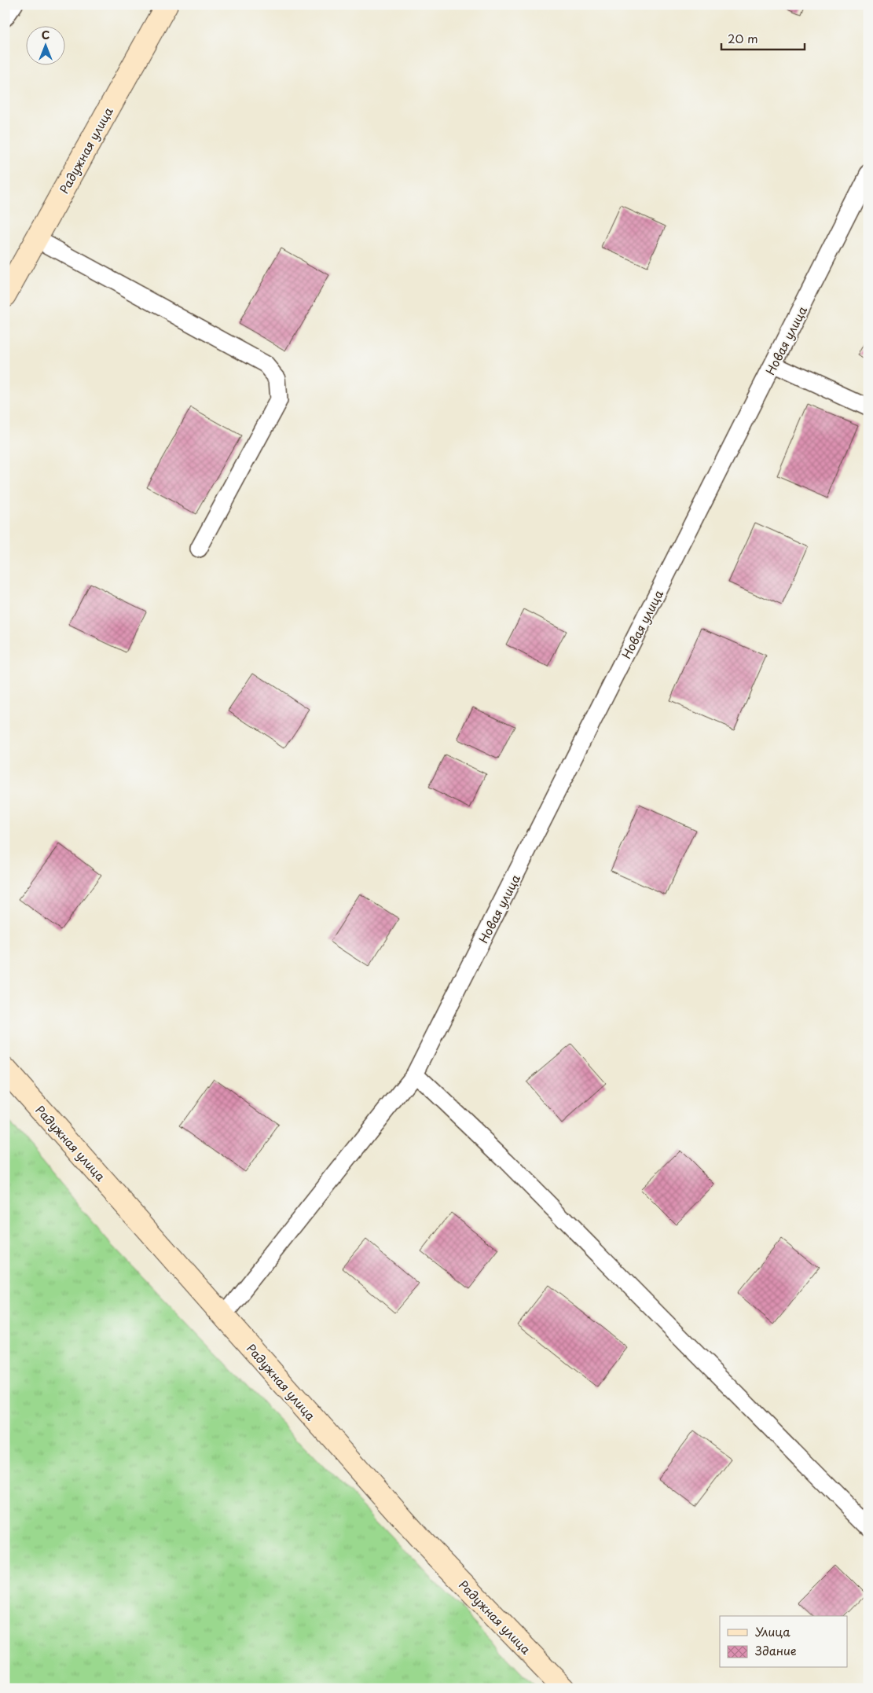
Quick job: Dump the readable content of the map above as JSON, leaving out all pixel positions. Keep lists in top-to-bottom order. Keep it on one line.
{"streets":{"main road":["Радужная улица"],"lane":["Новая улица"]},"crossings":[["Радужная улица","Новая улица"]],"legend":["Улица","Здание"],"scale_bar":"20 m","north":"top"}
